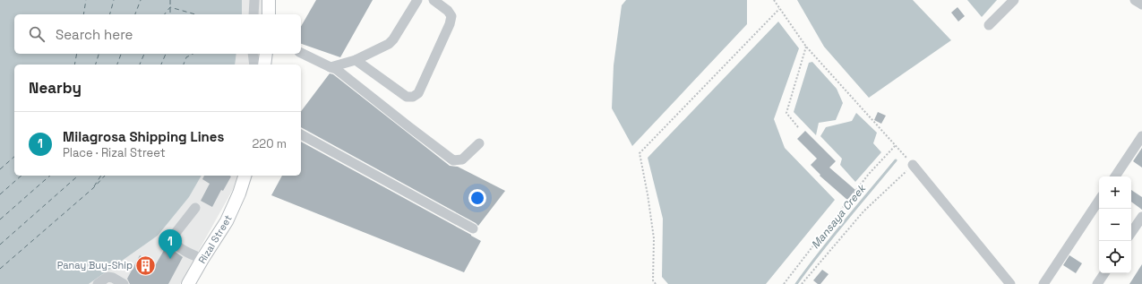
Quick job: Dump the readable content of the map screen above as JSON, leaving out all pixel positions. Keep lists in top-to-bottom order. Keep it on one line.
{"streets":{"main road":["Rizal Street"]},"water":["Mansaya Creek"],"places":{"building":["Panay Buy-Ship"]},"page":{"search":"Search here","heading":"Nearby","list":[{"mark":"1","name":"Milagrosa Shipping Lines","note":"Place · Rizal Street","value":"220 m"}],"map_buttons":["+","−"],"pins":"1"}}
